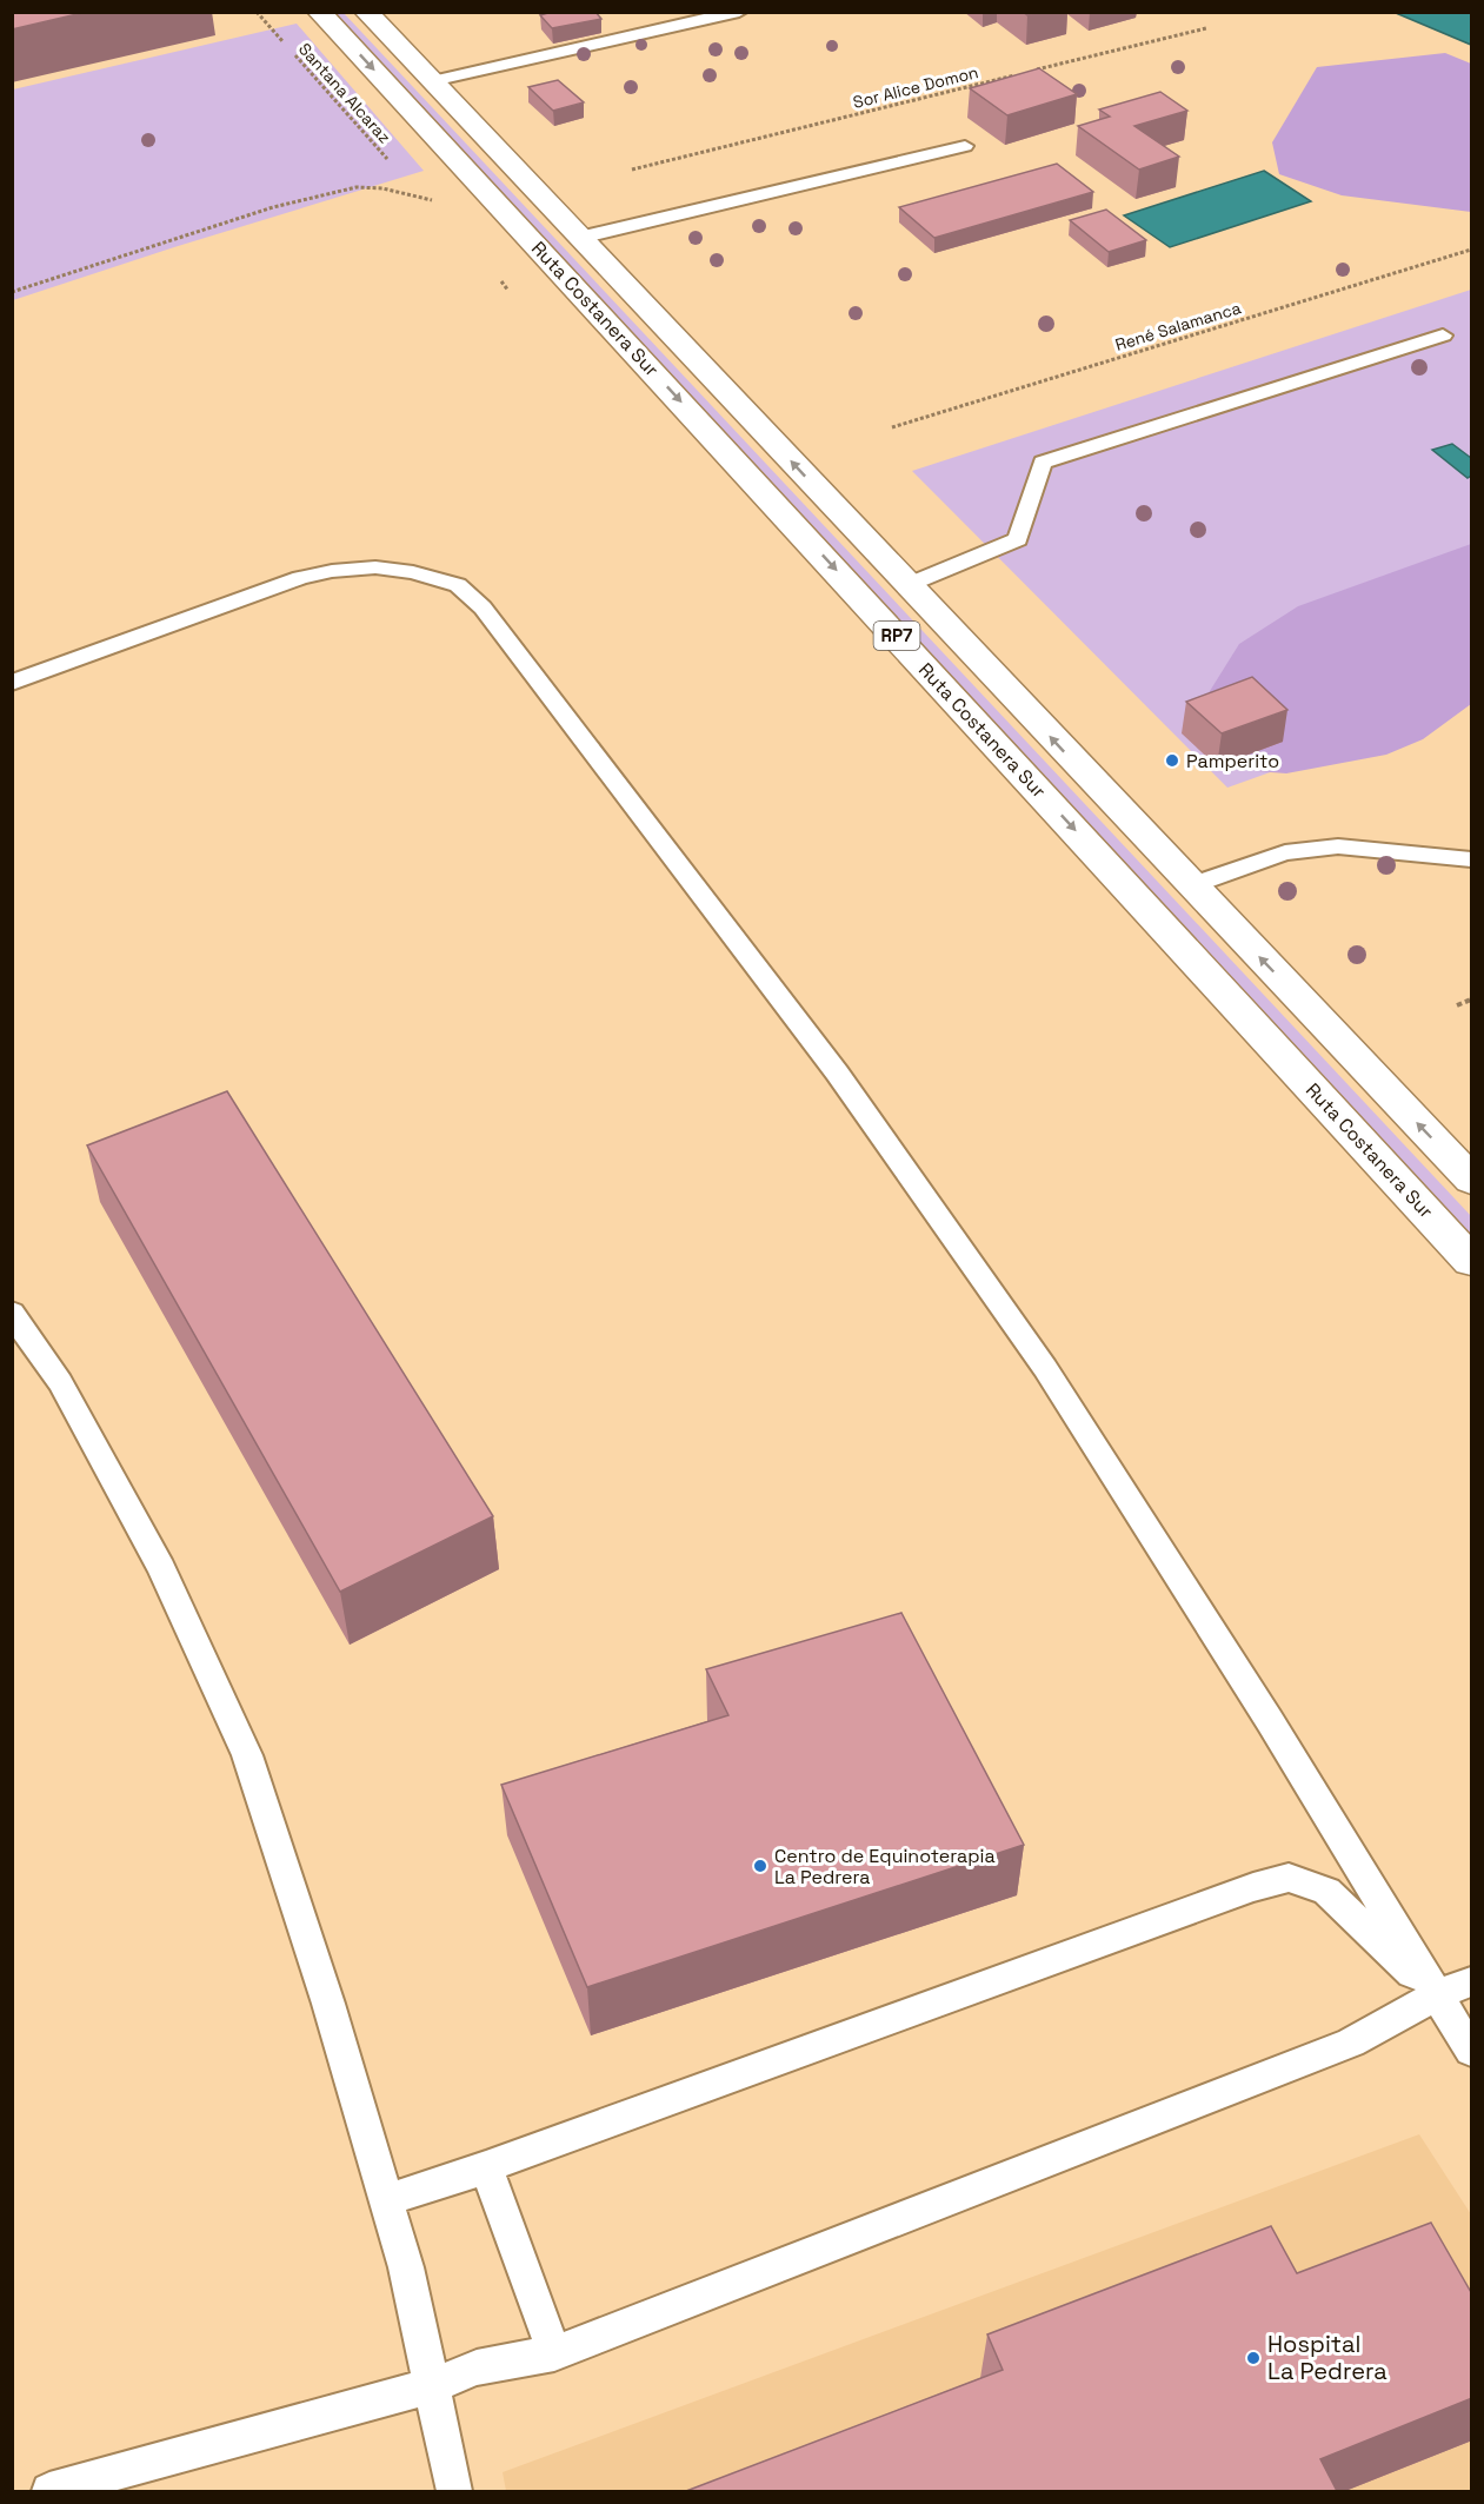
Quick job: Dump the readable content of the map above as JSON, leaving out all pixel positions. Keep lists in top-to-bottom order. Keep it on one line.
{"streets":{"main road":["Ruta Costanera Sur","RP7"],"path":["Sor Alice Domon","Santana Alcaraz","René Salamanca"]},"places":["Pamperito","Centro de Equinoterapia La Pedrera","Hospital La Pedrera"]}
